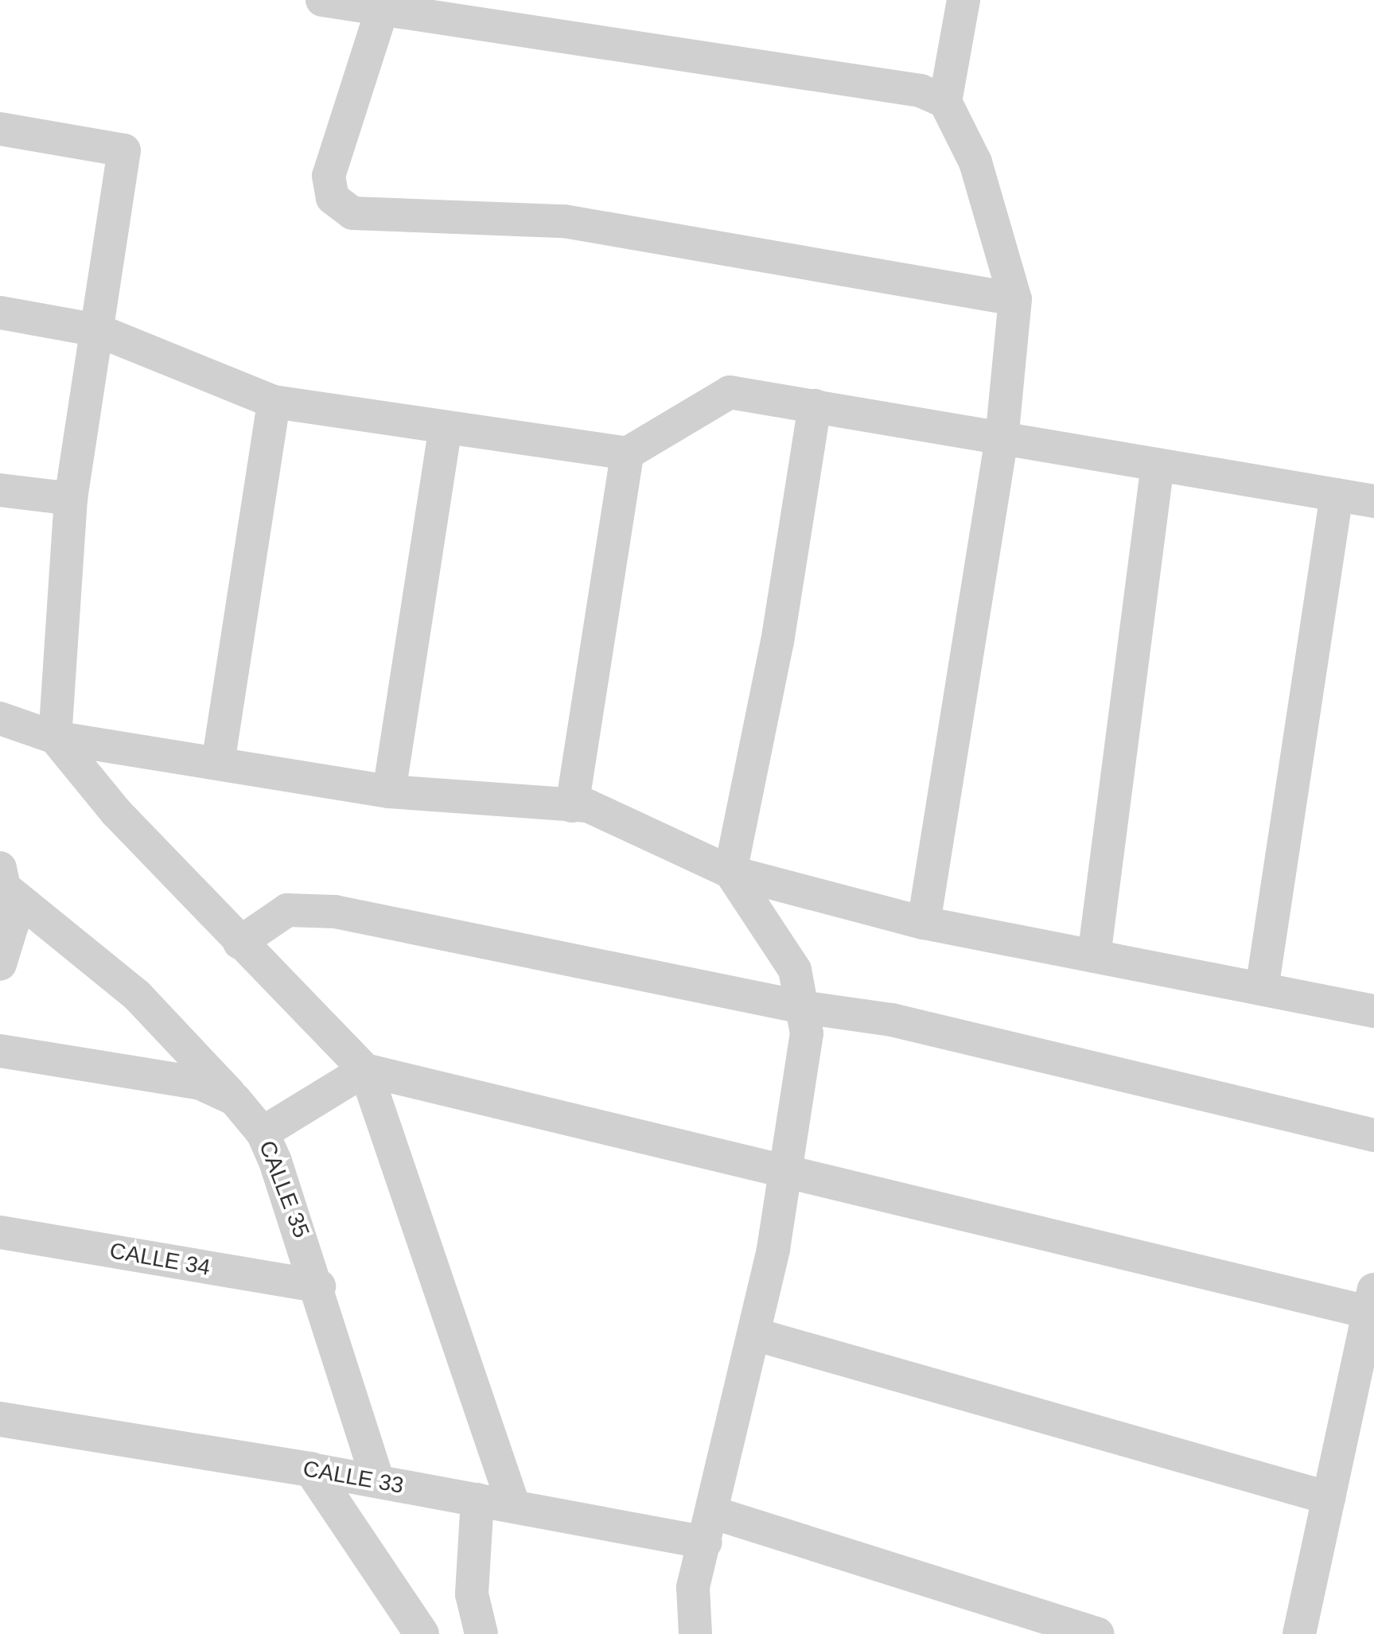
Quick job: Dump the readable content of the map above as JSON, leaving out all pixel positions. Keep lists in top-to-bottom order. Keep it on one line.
{"streets":{"street":["CALLE 35","CALLE 34","CALLE 33"]},"crossings":[["CALLE 35","CALLE 34"],["CALLE 35","CALLE 33"]]}
